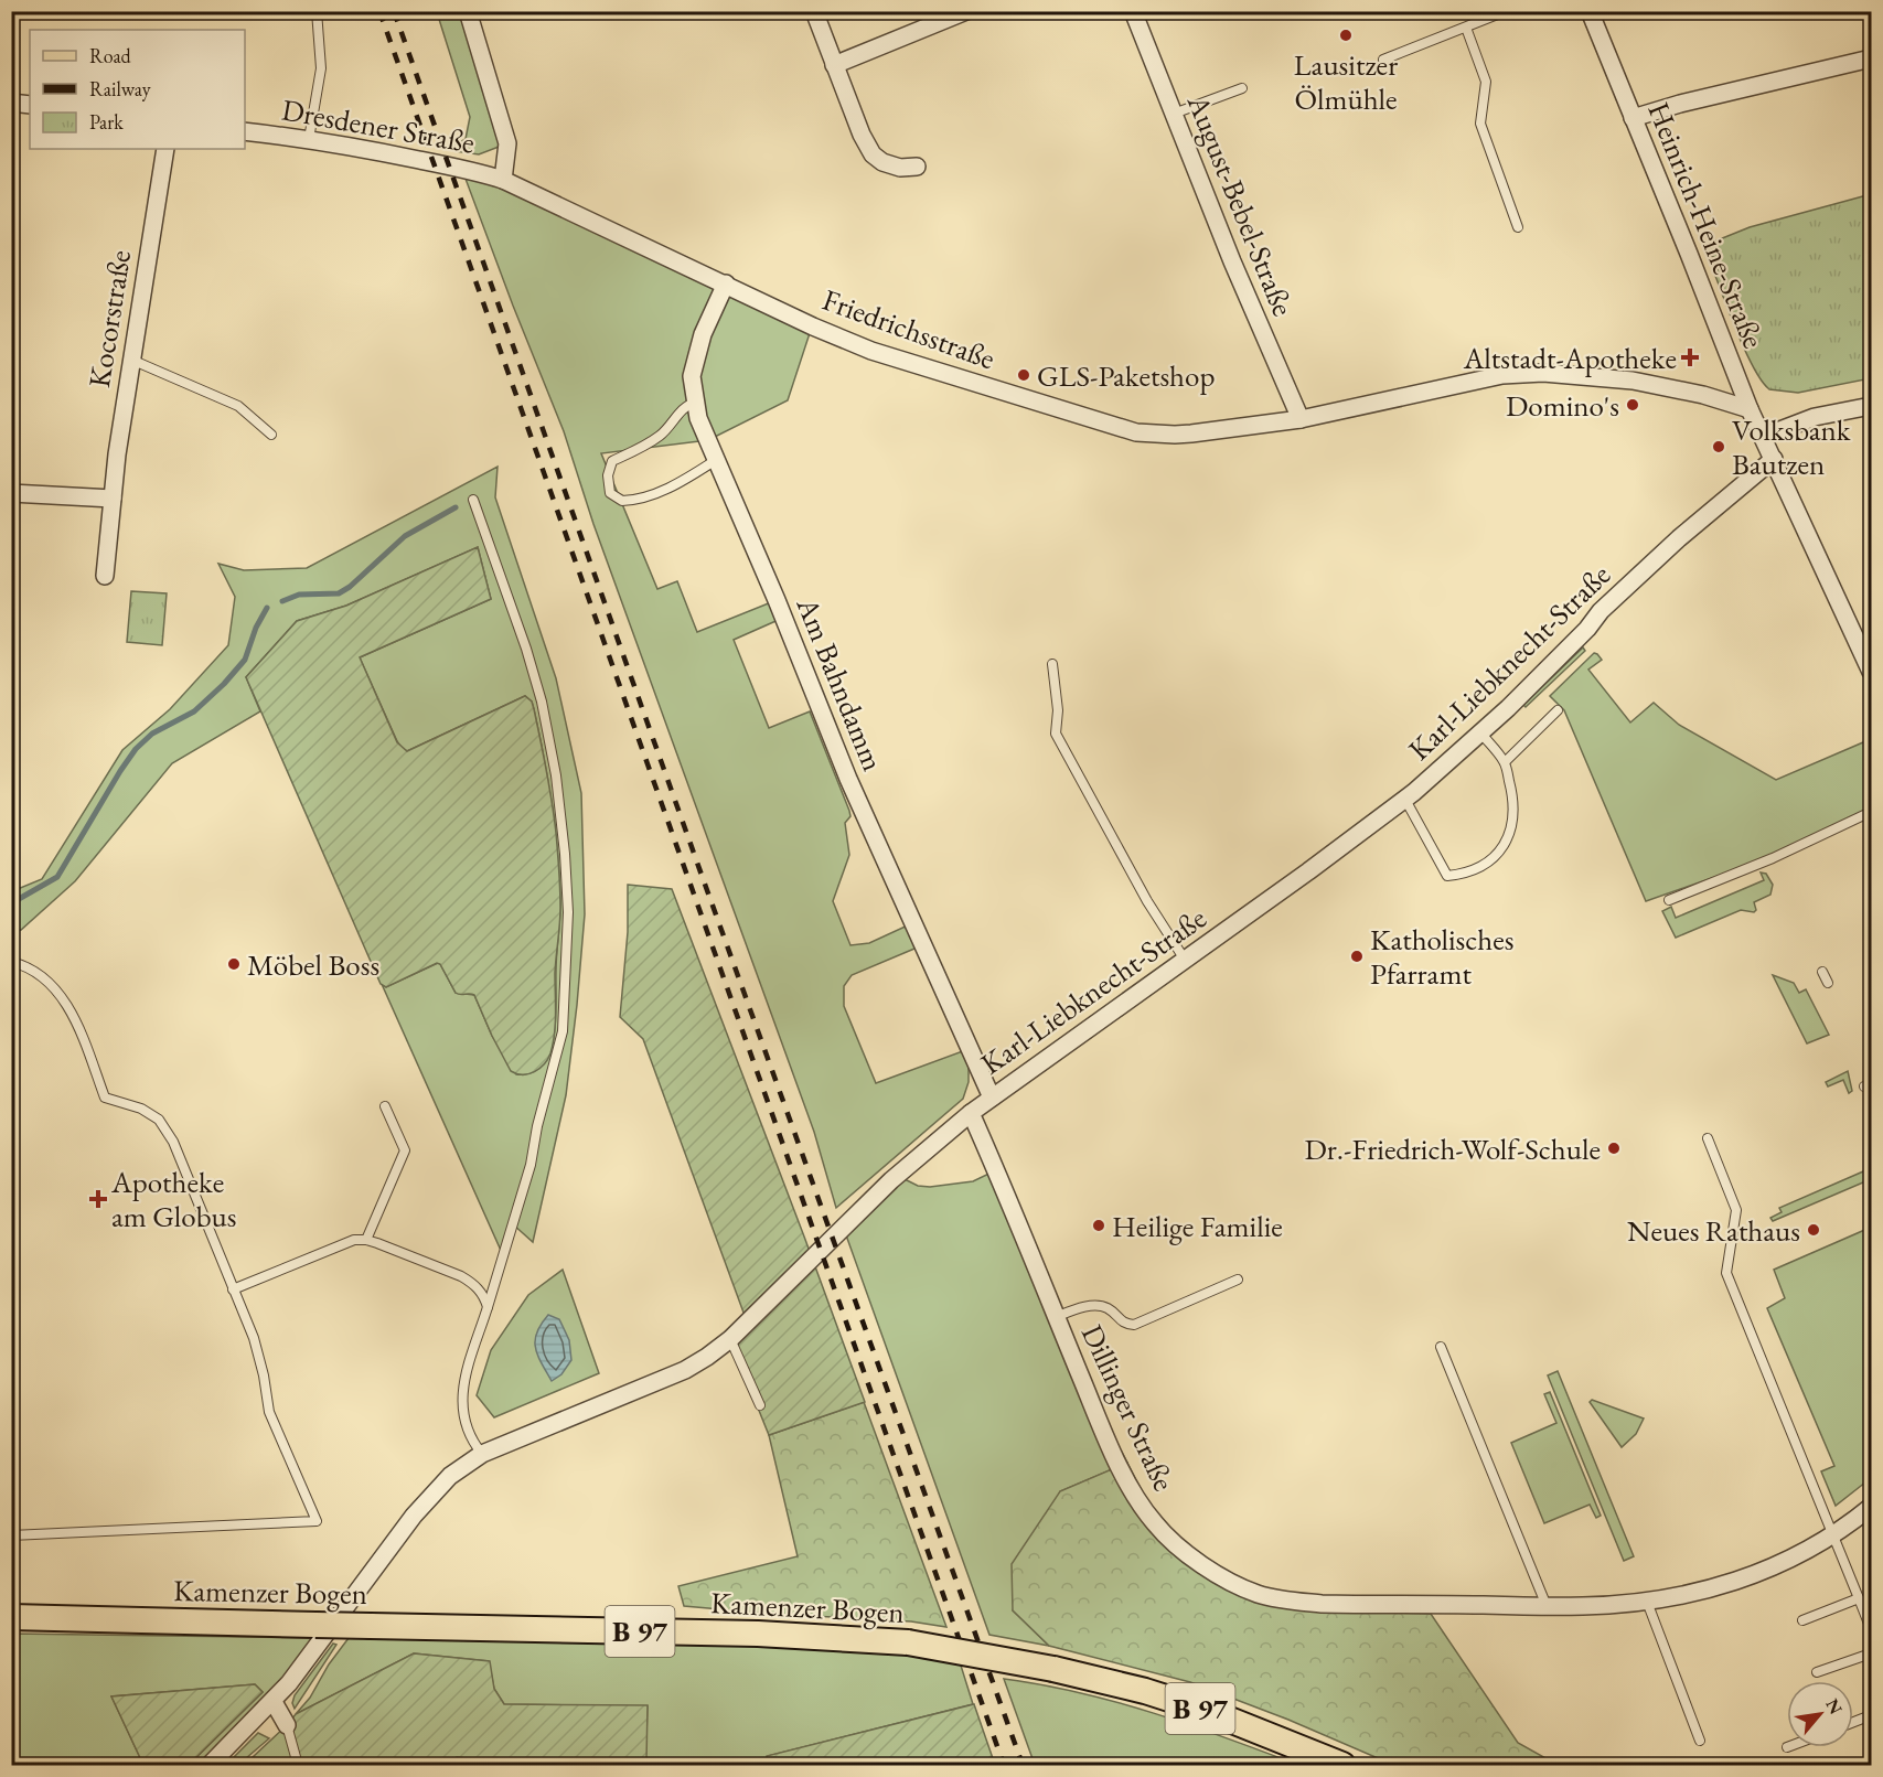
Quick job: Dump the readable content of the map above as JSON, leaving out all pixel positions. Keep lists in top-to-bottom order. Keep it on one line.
{"streets":{"main road":["Kamenzer Bogen","B 97"],"street":["Dresdener Straße","August-Bebel-Straße","Heinrich-Heine-Straße","Kocorstraße","Friedrichsstraße","Karl-Liebknecht-Straße","Am Bahndamm","Dillinger Straße"]},"crossings":[["Dresdener Straße","Friedrichsstraße"],["August-Bebel-Straße","Friedrichsstraße"],["Heinrich-Heine-Straße","Friedrichsstraße"],["Heinrich-Heine-Straße","Karl-Liebknecht-Straße"],["Friedrichsstraße","Am Bahndamm"],["Karl-Liebknecht-Straße","Am Bahndamm"],["Karl-Liebknecht-Straße","Dillinger Straße"]],"places":{"other":["Lausitzer Ölmühle","GLS-Paketshop","Domino's","Volksbank Bautzen","Katholisches Pfarramt","Möbel Boss","Dr.-Friedrich-Wolf-Schule","Heilige Familie","Neues Rathaus"],"health":["Altstadt-Apotheke","Apotheke am Globus"]},"legend":["Road","Railway","Park"],"north":"top right"}
